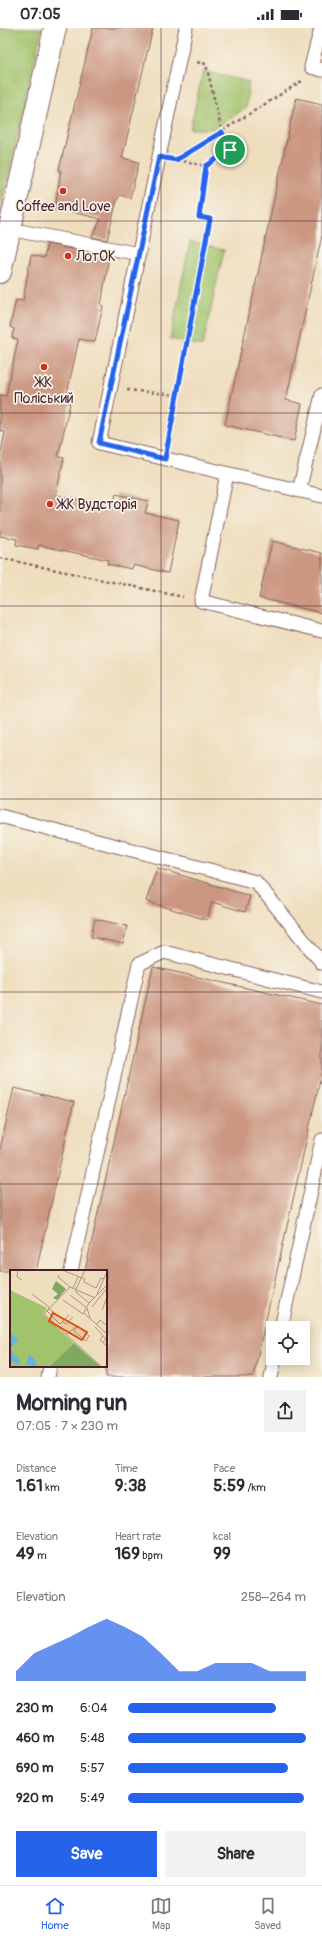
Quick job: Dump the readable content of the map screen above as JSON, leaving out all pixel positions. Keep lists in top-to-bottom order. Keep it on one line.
{"places":["Coffee and Love","ЛотОК","ЖК Поліський","ЖК Вудсторія"],"page":{"status":"07:05","heading":["Morning run","07:05 · 7 × 230 m"],"stats":[["Distance","1.61 km"],["Time","9:38"],["Pace","5:59 /km"],["Elevation","49 m"],["Heart rate","169 bpm"],["kcal","99"]],"chart":["Elevation","258–264 m"],"list":[{"name":"230 m","note":"6:04"},{"name":"460 m","note":"5:48"},{"name":"690 m","note":"5:57"},{"name":"920 m","note":"5:49"}],"buttons":["Save","Share"],"tabs":["Home","Map","Saved"]}}
